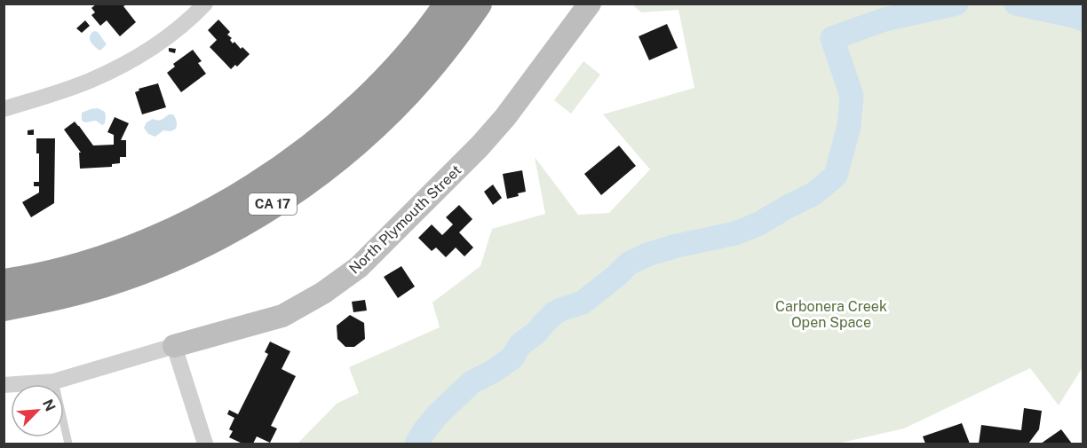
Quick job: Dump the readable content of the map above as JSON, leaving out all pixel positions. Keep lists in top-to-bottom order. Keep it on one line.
{"streets":{"highway":["CA 17"],"street":["North Plymouth Street"]},"parks":["Carbonera Creek Open Space"],"north":"top right"}
